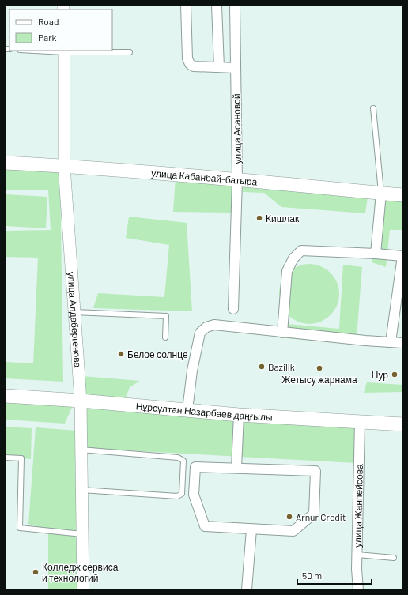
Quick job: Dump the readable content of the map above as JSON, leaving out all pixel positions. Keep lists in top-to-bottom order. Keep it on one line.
{"streets":{"main road":["улица Кабанбай-батыра","Нұрсұлтан Назарбаев даңғылы"],"street":["улица Асановой","улица Алдабергенова","улица Жанпейсова"]},"crossings":[["улица Асановой","улица Кабанбай-батыра"],["улица Кабанбай-батыра","улица Алдабергенова"],["улица Алдабергенова","Нұрсұлтан Назарбаев даңғылы"],["Нұрсұлтан Назарбаев даңғылы","улица Жанпейсова"]],"places":["Кишлак","Белое солнце","Bazilik","Жетысу жарнама","Нур","Arnur Credit","Колледж сервиса и технологий"],"legend":["Road","Park"],"scale_bar":"50 m"}
